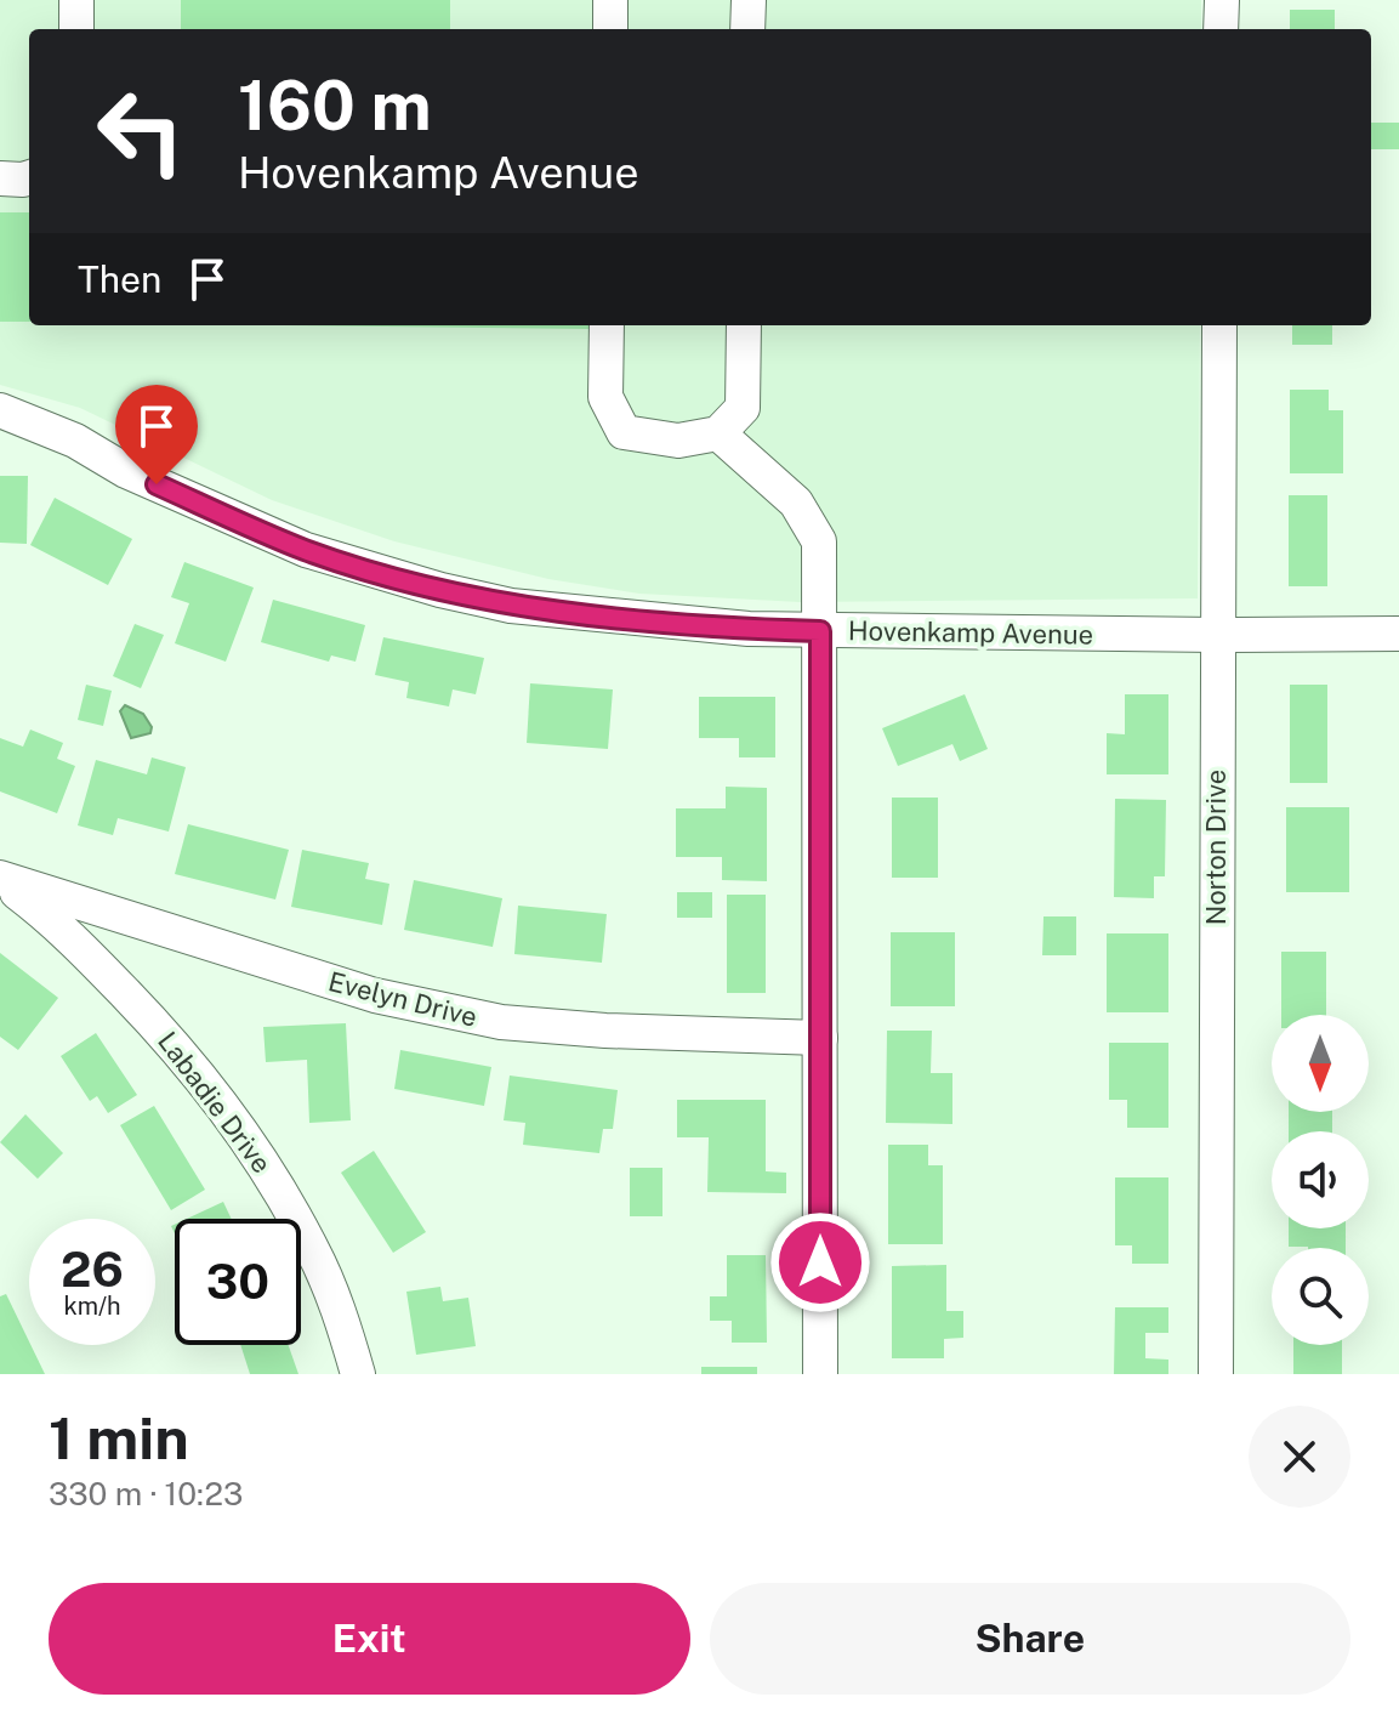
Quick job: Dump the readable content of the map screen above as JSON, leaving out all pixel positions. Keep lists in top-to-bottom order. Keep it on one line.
{"streets":{"street":["Hovenkamp Avenue","Norton Drive","Evelyn Drive","Labadie Drive"]},"crossings":[["Hovenkamp Avenue","Norton Drive"],["Evelyn Drive","Labadie Drive"]],"north":"bottom","page":{"turn":["160 m","Hovenkamp Avenue"],"then":"Then","speed":"26 km/h","limit":"30","heading":["1 min","330 m · 10:23"],"buttons":["Exit","Share"]}}
